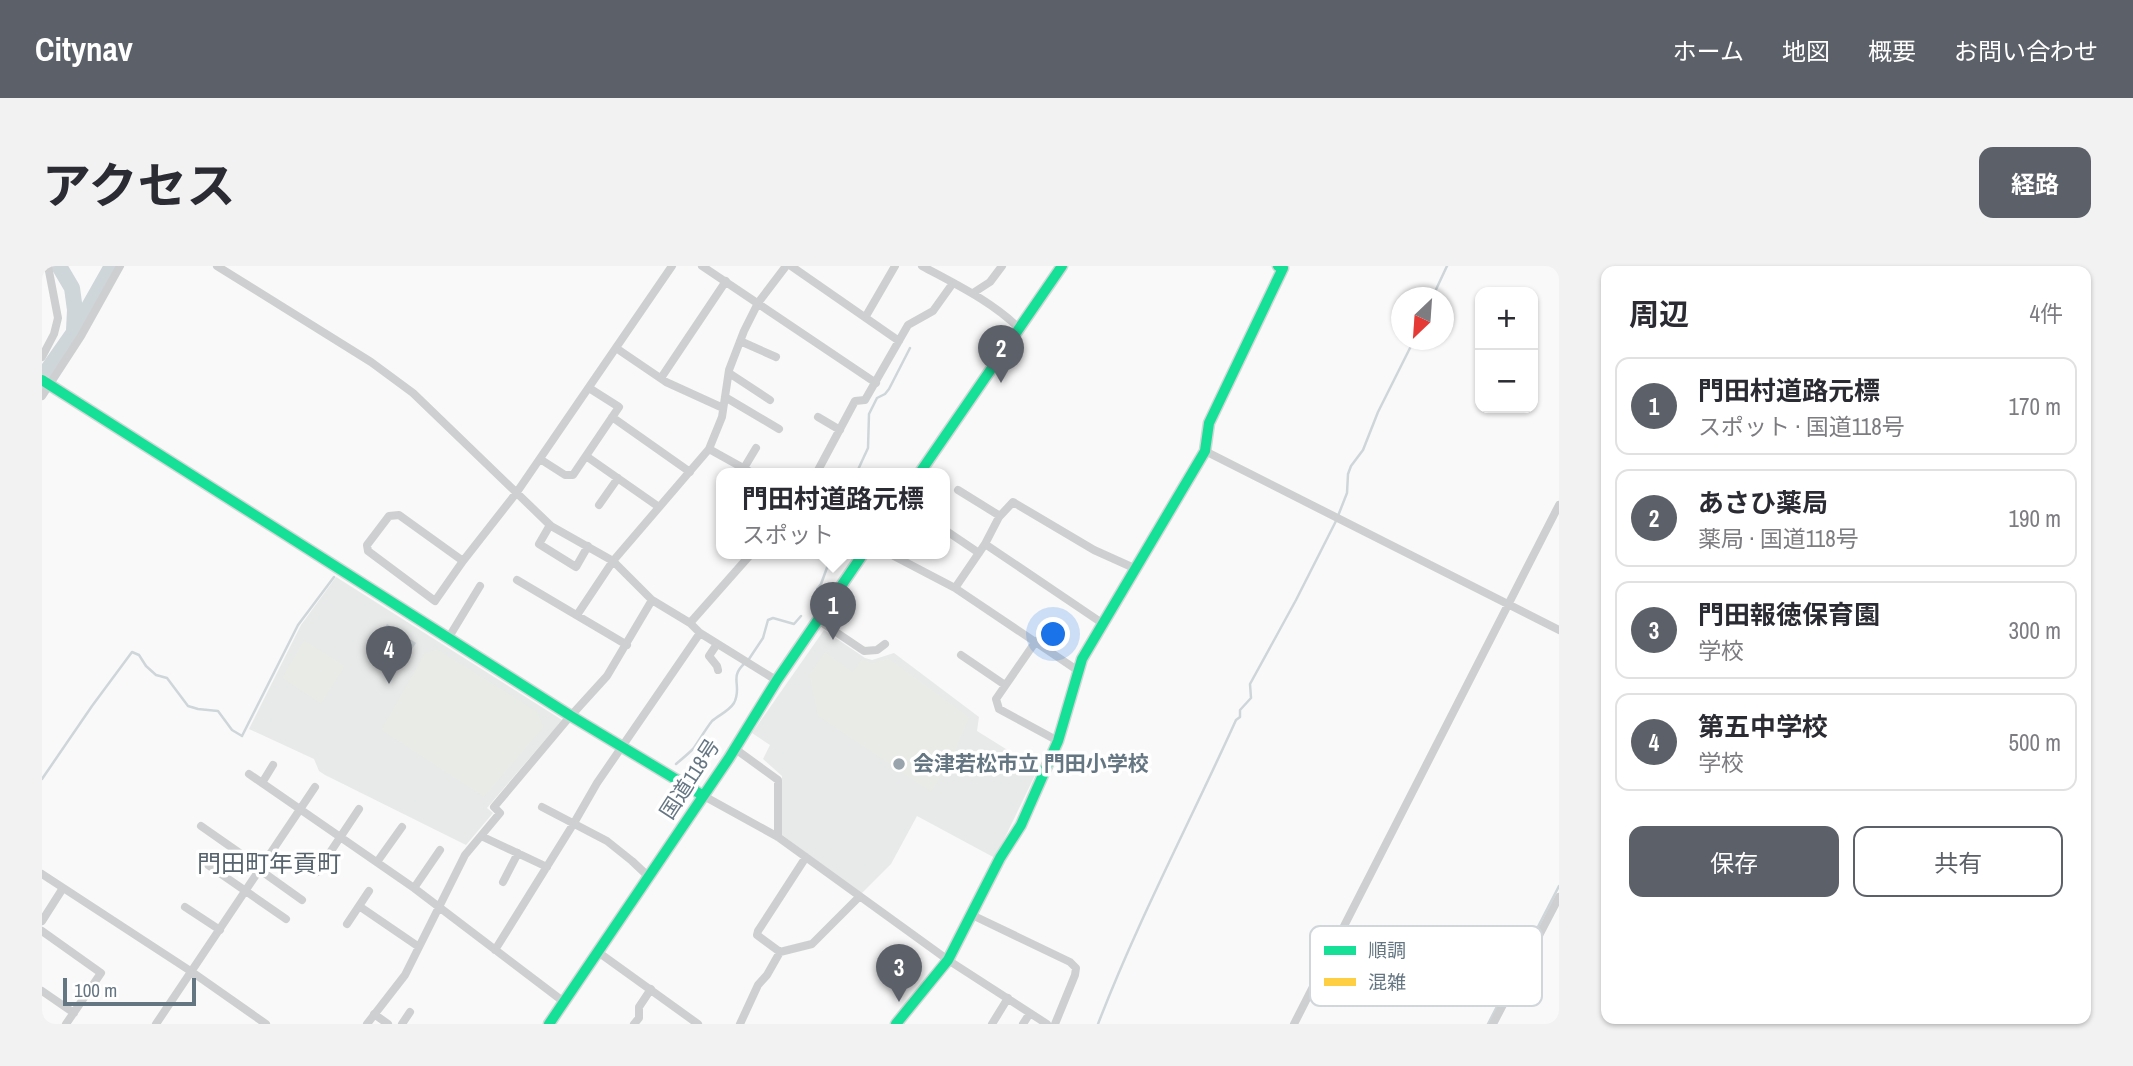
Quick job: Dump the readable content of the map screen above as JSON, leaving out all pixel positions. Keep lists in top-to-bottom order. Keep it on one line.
{"streets":{"main road":["国道118号"]},"districts":["門田町年貢町"],"places":["会津若松市立 門田小学校"],"legend":["順調","混雑"],"scale_bar":"100 m","north":"bottom left","page":{"header":"Citynav","nav":["ホーム","地図","概要","お問い合わせ"],"title":"アクセス","buttons":["経路",["保存","共有"]],"heading":["周辺","4件"],"map_buttons":["+","−"],"pins":["2","1","4","3"],"list":[{"mark":"1","name":"門田村道路元標","note":"スポット · 国道118号","value":"170 m"},{"mark":"2","name":"あさひ薬局","note":"薬局 · 国道118号","value":"190 m"},{"mark":"3","name":"門田報徳保育園","note":"学校","value":"300 m"},{"mark":"4","name":"第五中学校","note":"学校","value":"500 m"}],"popup":["門田村道路元標","スポット"],"scale":"100 m"}}
